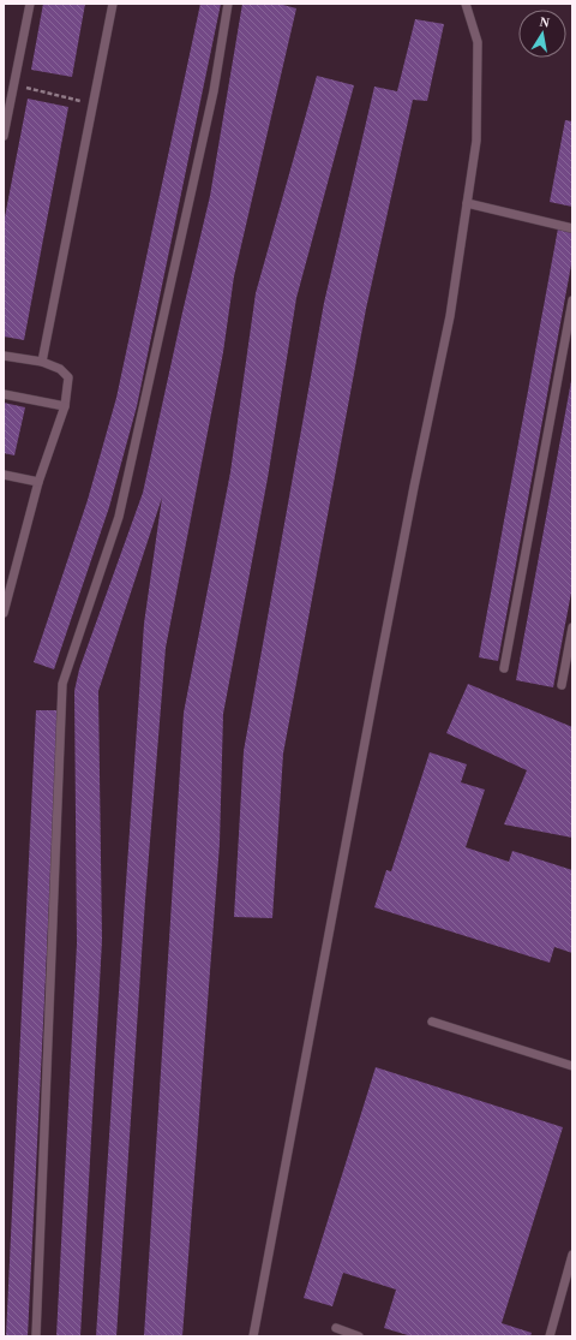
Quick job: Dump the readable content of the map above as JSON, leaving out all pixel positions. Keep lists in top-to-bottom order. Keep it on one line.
{"north":"top"}
